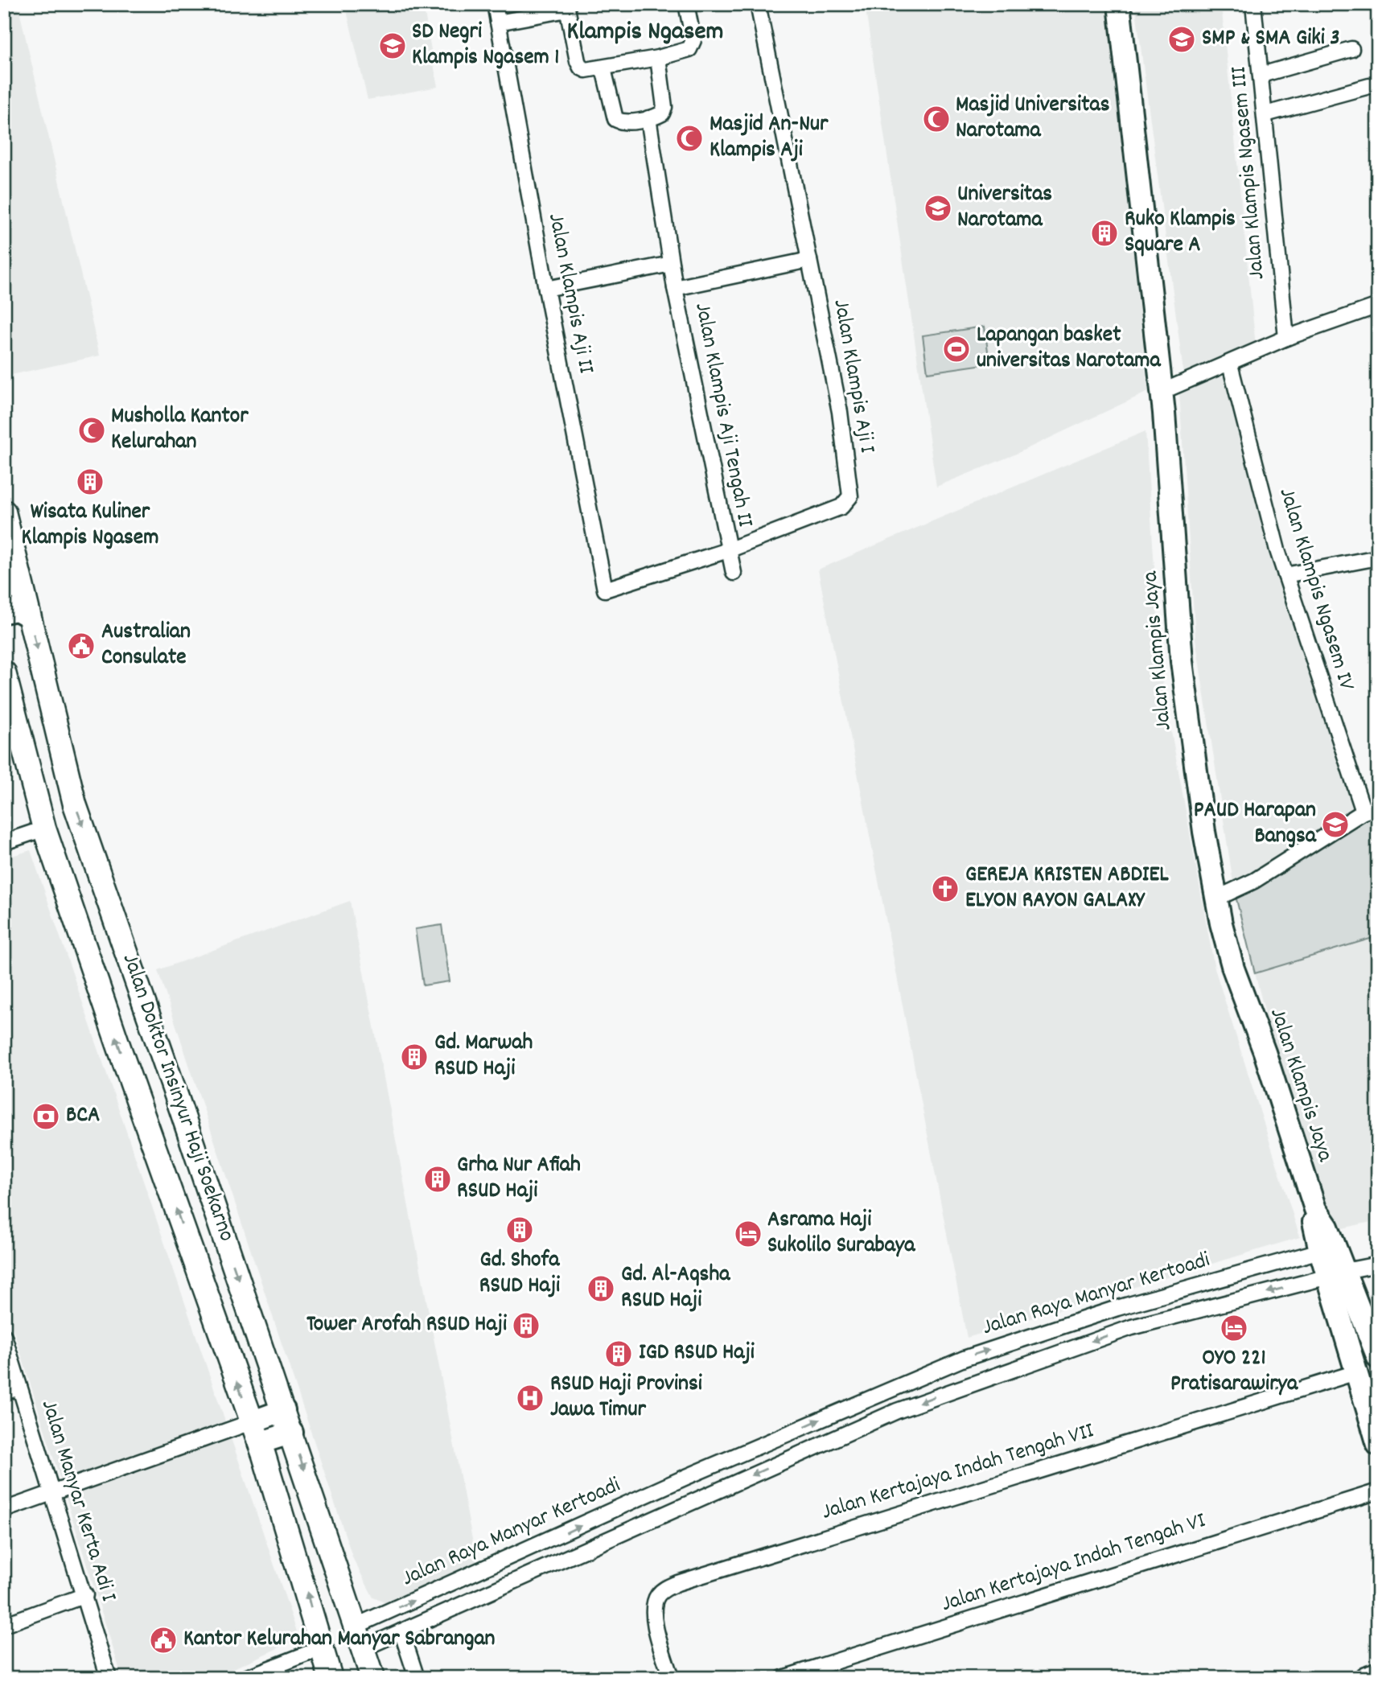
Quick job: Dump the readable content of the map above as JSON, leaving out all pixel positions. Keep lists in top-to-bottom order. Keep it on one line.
{"streets":{"main road":["Jalan Klampis Jaya","Jalan Doktor Insinyur Haji Soekarno"],"street":["Jalan Klampis Ngasem III","Jalan Klampis Aji II","Jalan Klampis Aji I","Jalan Klampis Aji Tengah II","Jalan Klampis Ngasem IV","Jalan Raya Manyar Kertoadi","Jalan Kertajaya Indah Tengah VII","Jalan Manyar Kerta Adi I","Jalan Kertajaya Indah Tengah VI"]},"crossings":[["Jalan Klampis Aji II","Jalan Klampis Aji I"],["Jalan Klampis Aji I","Jalan Klampis Aji Tengah II"],["Jalan Klampis Jaya","Jalan Raya Manyar Kertoadi"],["Jalan Doktor Insinyur Haji Soekarno","Jalan Raya Manyar Kertoadi"]],"districts":["Klampis Ngasem"],"places":{"school or university":["SMP & SMA Giki 3","SD Negri Klampis Ngasem 1","Universitas Narotama","PAUD Harapan Bangsa"],"mosque":["Masjid Universitas Narotama","Masjid An-Nur Klampis Aji","Musholla Kantor Kelurahan"],"building":["Ruko Klampis Square A","Wisata Kuliner Klampis Ngasem","Gd. Marwah RSUD Haji","Grha Nur Afiah RSUD Haji","Gd. Shofa RSUD Haji","Gd. Al-Aqsha RSUD Haji","Tower Arofah RSUD Haji","IGD RSUD Haji"],"sports":["Lapangan basket universitas Narotama"],"public building":["Australian Consulate","Kantor Kelurahan Manyar Sabrangan"],"church":["GEREJA KRISTEN ABDIEL ELYON RAYON GALAXY"],"bank":["BCA"],"hotel":["Asrama Haji Sukolilo Surabaya","OYO 221 Pratisarawirya"],"hospital":["RSUD Haji Provinsi Jawa Timur"]}}
